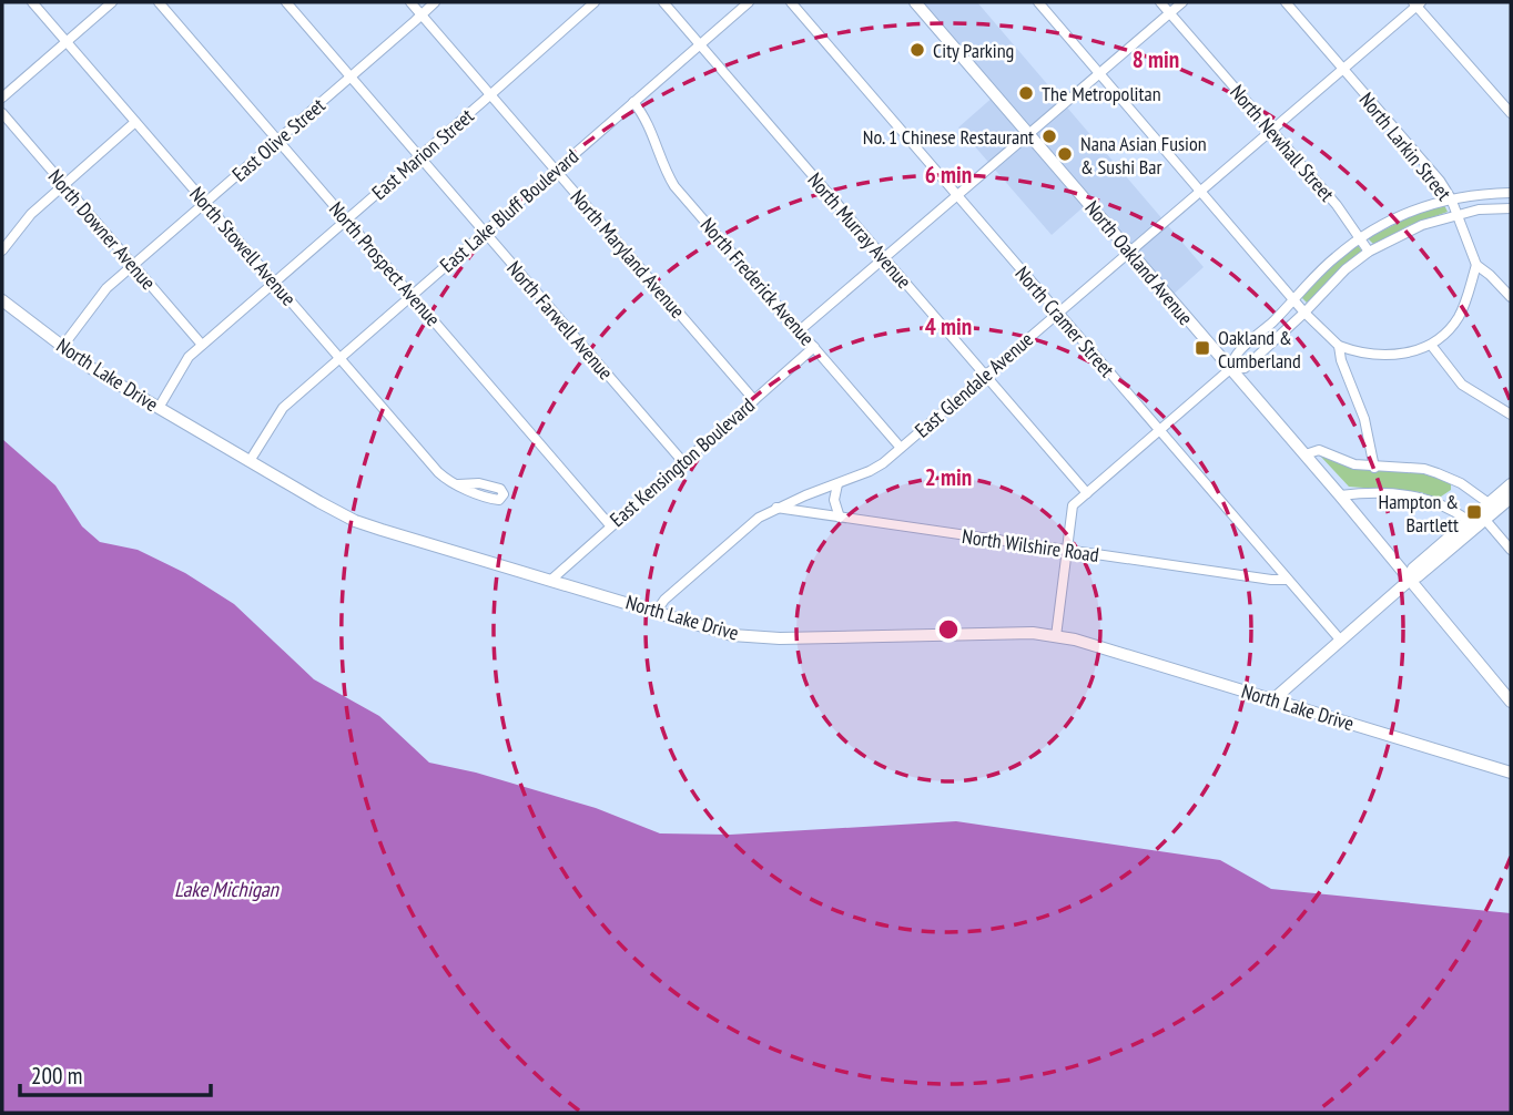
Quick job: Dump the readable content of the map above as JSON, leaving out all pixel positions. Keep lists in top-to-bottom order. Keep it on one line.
{"streets":{"main road":["North Oakland Avenue","North Lake Drive"],"street":["East Olive Street","North Newhall Street","North Larkin Street","East Marion Street","East Lake Bluff Boulevard","North Downer Avenue","North Murray Avenue","North Stowell Avenue","North Maryland Avenue","North Prospect Avenue","North Frederick Avenue","North Farwell Avenue","North Cramer Street","East Glendale Avenue","East Kensington Boulevard","North Wilshire Road"]},"crossings":[["East Olive Street","North Downer Avenue"],["East Olive Street","North Stowell Avenue"],["East Olive Street","North Maryland Avenue"],["East Olive Street","North Prospect Avenue"],["East Olive Street","North Farwell Avenue"],["East Olive Street","North Lake Drive"],["North Newhall Street","East Glendale Avenue"],["North Larkin Street","East Glendale Avenue"],["East Marion Street","North Downer Avenue"],["East Marion Street","North Stowell Avenue"],["East Marion Street","North Maryland Avenue"],["East Marion Street","North Prospect Avenue"],["East Marion Street","North Farwell Avenue"],["East Marion Street","North Lake Drive"],["East Lake Bluff Boulevard","North Murray Avenue"],["East Lake Bluff Boulevard","North Stowell Avenue"],["East Lake Bluff Boulevard","North Maryland Avenue"],["East Lake Bluff Boulevard","North Prospect Avenue"],["East Lake Bluff Boulevard","North Frederick Avenue"],["East Lake Bluff Boulevard","North Farwell Avenue"],["East Lake Bluff Boulevard","North Lake Drive"],["North Murray Avenue","East Glendale Avenue"],["North Maryland Avenue","East Kensington Boulevard"],["North Oakland Avenue","East Glendale Avenue"],["North Prospect Avenue","East Kensington Boulevard"],["North Frederick Avenue","East Glendale Avenue"],["North Frederick Avenue","East Kensington Boulevard"],["North Farwell Avenue","East Kensington Boulevard"],["North Cramer Street","East Glendale Avenue"],["North Cramer Street","North Wilshire Road"],["North Lake Drive","East Glendale Avenue"],["North Lake Drive","East Kensington Boulevard"],["East Glendale Avenue","North Wilshire Road"]],"water":["Lake Michigan"],"places":{"other":["City Parking","The Metropolitan","No. 1 Chinese Restaurant","Nana Asian Fusion & Sushi Bar"],"transit":["Oakland & Cumberland","Hampton & Bartlett"]},"scale_bar":"200 m","rings":["8 min","6 min","4 min","2 min"]}
